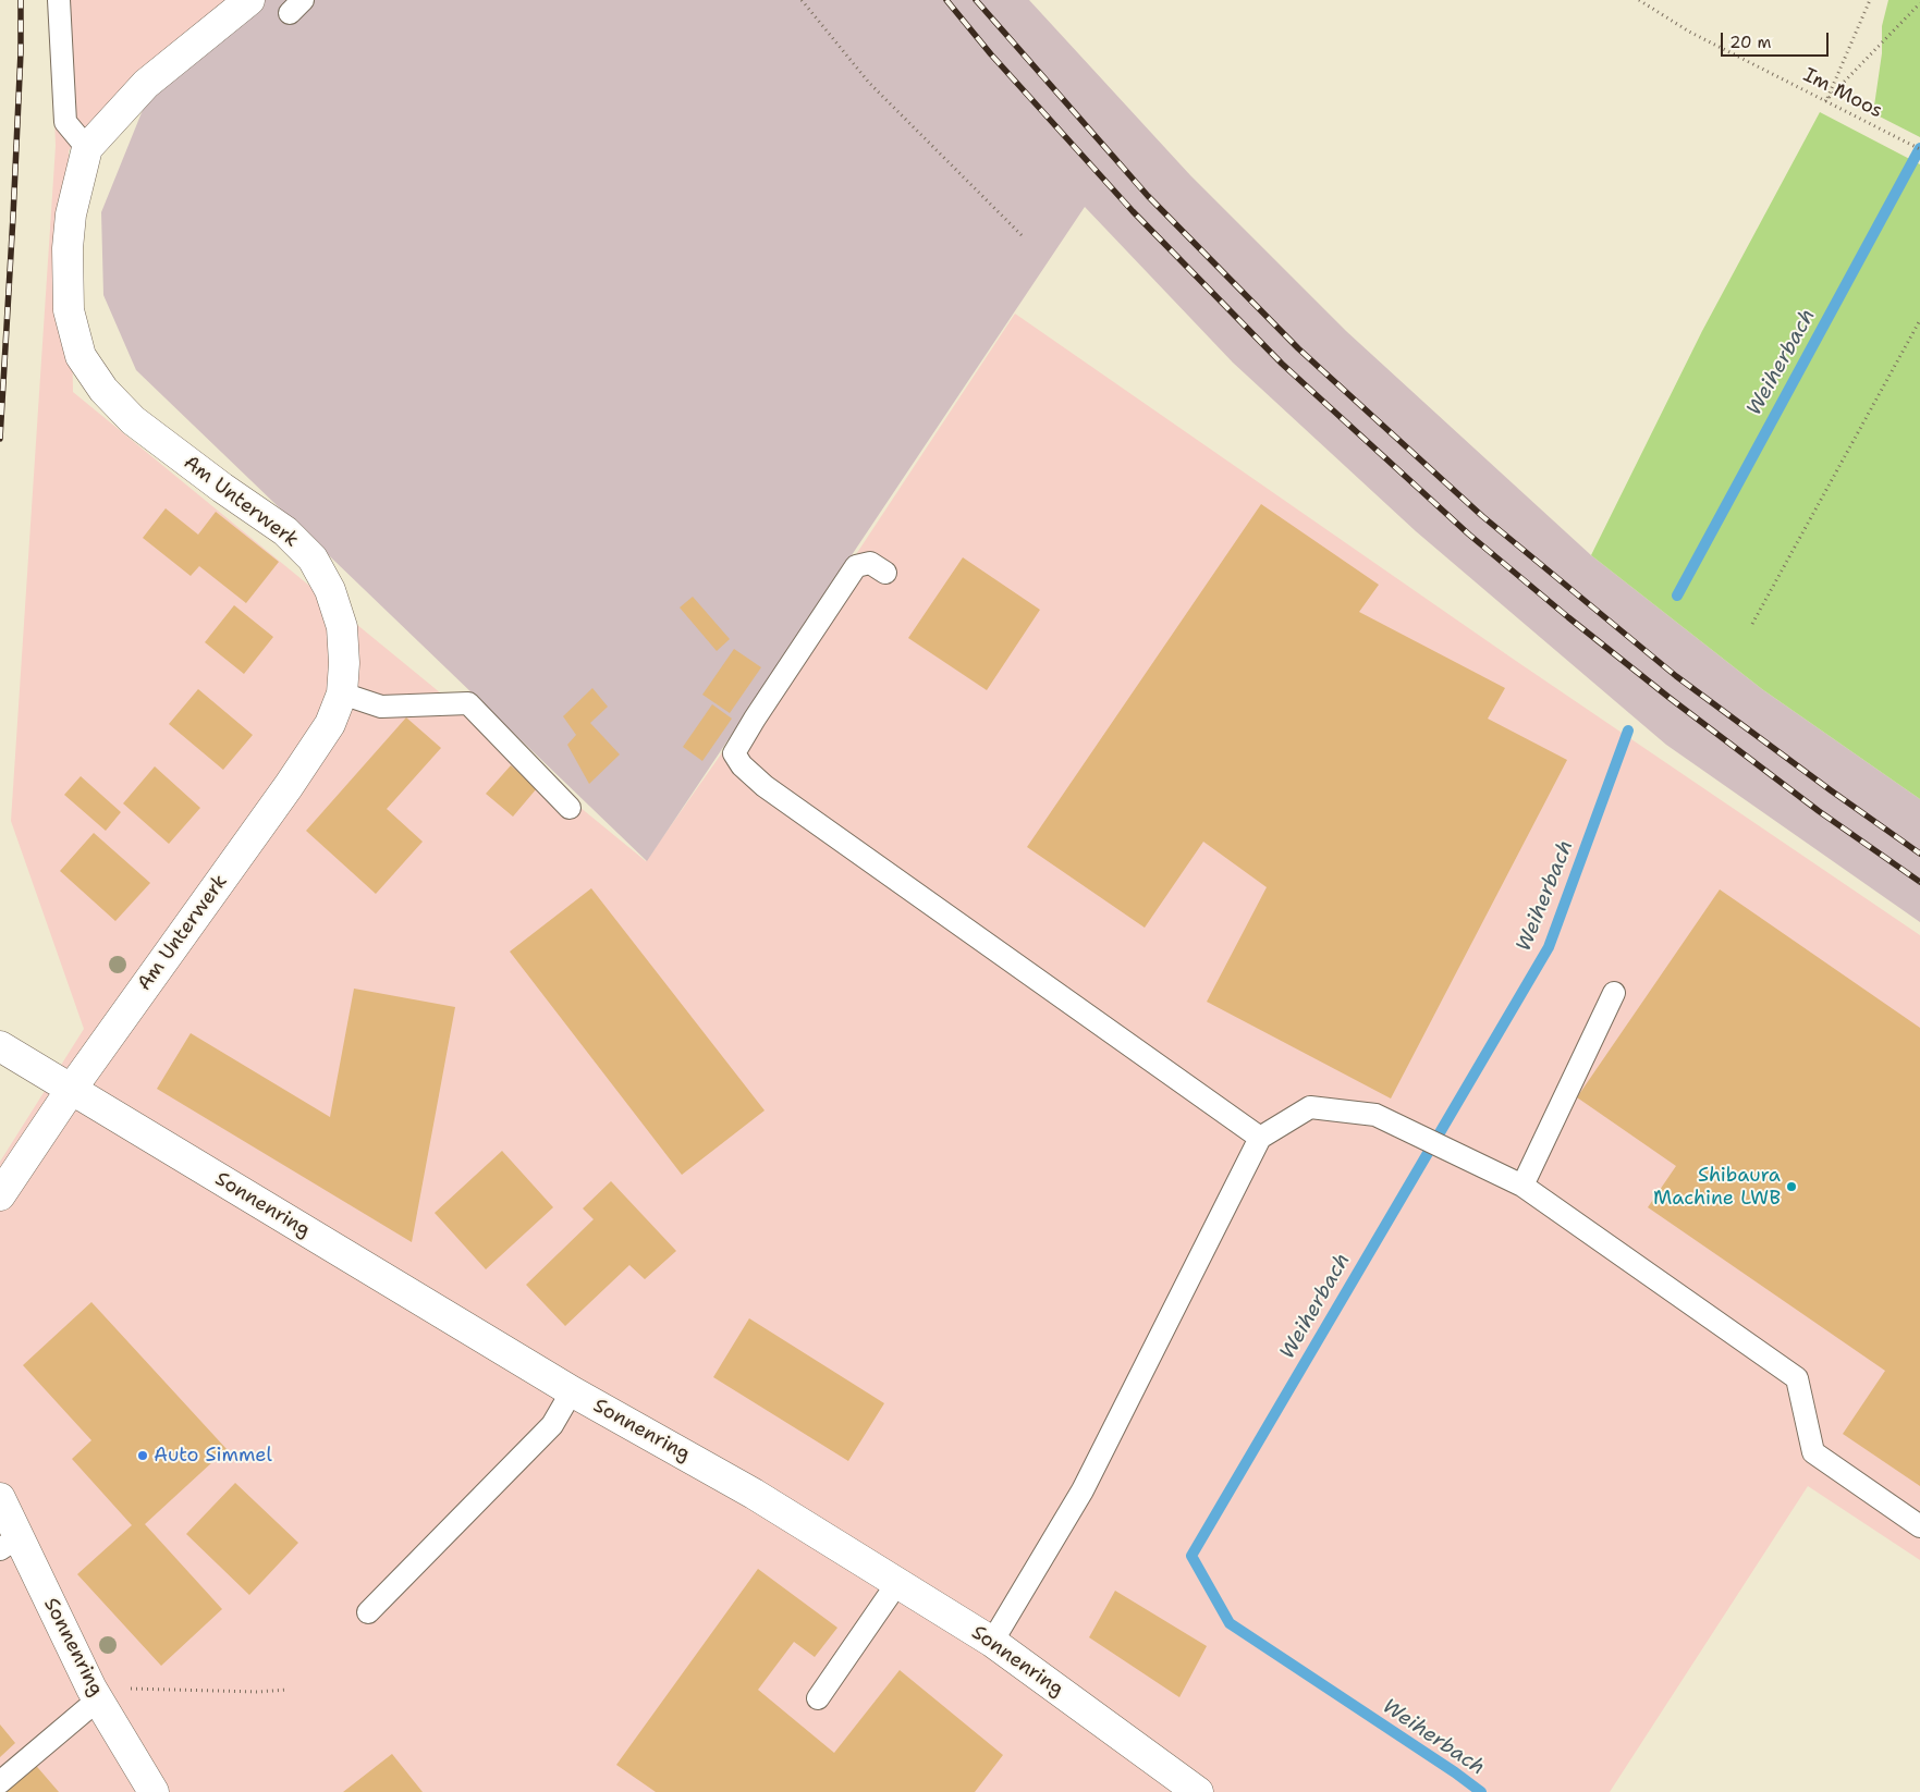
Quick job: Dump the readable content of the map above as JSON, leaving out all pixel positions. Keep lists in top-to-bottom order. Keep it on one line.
{"streets":{"street":["Am Unterwerk","Sonnenring"],"path":["Im Moos"]},"crossings":[["Am Unterwerk","Sonnenring"]],"water":["Weiherbach"],"places":["Shibaura Machine LWB","Auto Simmel"],"scale_bar":"20 m"}
